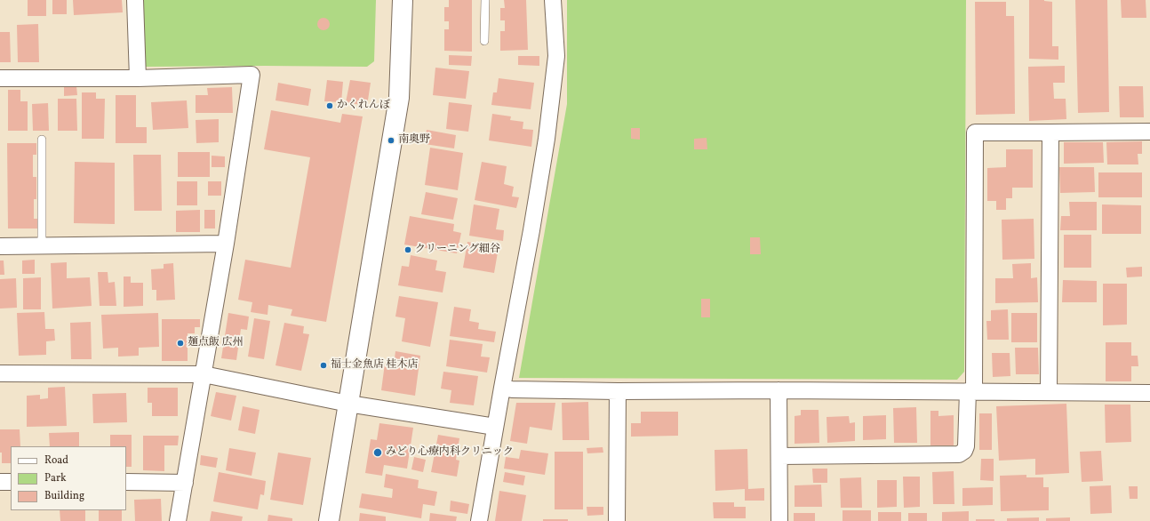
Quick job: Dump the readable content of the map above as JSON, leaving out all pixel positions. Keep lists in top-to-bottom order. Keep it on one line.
{"places":["かくれんぼ","南奥野","クリーニング細谷","麺点飯 広州","福士金魚店 桂木店","みどり心療内科クリニック"],"legend":["Road","Park","Building"]}
